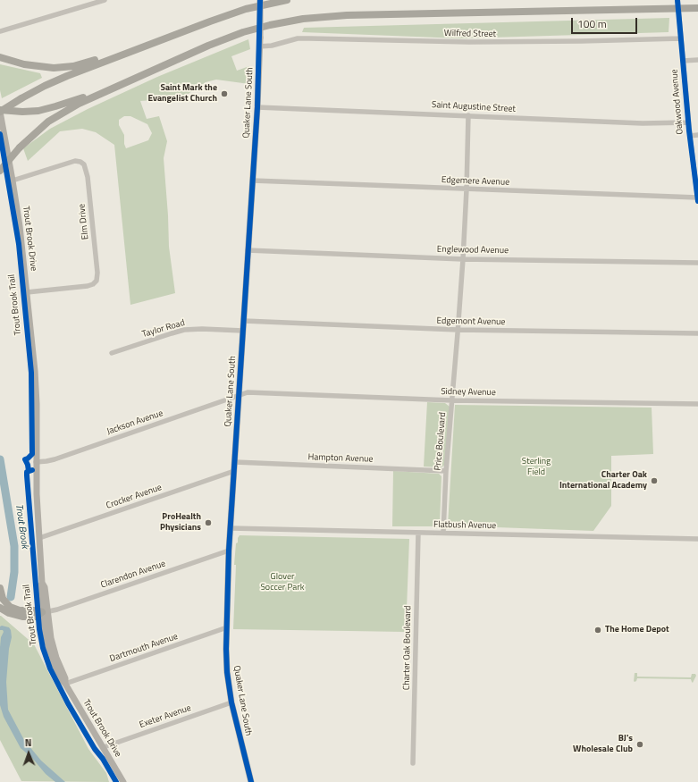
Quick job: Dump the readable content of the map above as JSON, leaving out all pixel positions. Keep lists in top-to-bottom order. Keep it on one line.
{"streets":{"main road":["Quaker Lane South","Trout Brook Drive"],"street":["Wilfred Street","Oakwood Avenue","Saint Augustine Street","Edgemere Avenue","Elm Drive","Englewood Avenue","Edgemont Avenue","Taylor Road","Sidney Avenue","Jackson Avenue","Price Boulevard","Hampton Avenue","Crocker Avenue","Flatbush Avenue","Clarendon Avenue","Dartmouth Avenue","Charter Oak Boulevard","Exeter Avenue"],"cycle path":["Trout Brook Trail"]},"crossings":[["Wilfred Street","Oakwood Avenue"],["Wilfred Street","Quaker Lane South"],["Oakwood Avenue","Saint Augustine Street"],["Oakwood Avenue","Edgemere Avenue"],["Quaker Lane South","Saint Augustine Street"],["Quaker Lane South","Edgemere Avenue"],["Quaker Lane South","Englewood Avenue"],["Quaker Lane South","Edgemont Avenue"],["Quaker Lane South","Taylor Road"],["Quaker Lane South","Sidney Avenue"],["Quaker Lane South","Jackson Avenue"],["Quaker Lane South","Hampton Avenue"],["Quaker Lane South","Crocker Avenue"],["Quaker Lane South","Flatbush Avenue"],["Quaker Lane South","Clarendon Avenue"],["Quaker Lane South","Dartmouth Avenue"],["Quaker Lane South","Exeter Avenue"],["Saint Augustine Street","Price Boulevard"],["Edgemere Avenue","Price Boulevard"],["Elm Drive","Trout Brook Drive"],["Trout Brook Drive","Jackson Avenue"],["Trout Brook Drive","Crocker Avenue"],["Trout Brook Drive","Clarendon Avenue"],["Trout Brook Drive","Dartmouth Avenue"],["Trout Brook Drive","Exeter Avenue"],["Englewood Avenue","Price Boulevard"],["Edgemont Avenue","Price Boulevard"],["Sidney Avenue","Jackson Avenue"],["Sidney Avenue","Price Boulevard"],["Price Boulevard","Hampton Avenue"],["Price Boulevard","Flatbush Avenue"],["Flatbush Avenue","Charter Oak Boulevard"]],"water":["Trout Brook"],"parks":["Sterling Field","Glover Soccer Park"],"places":["Saint Mark the Evangelist Church","Charter Oak International Academy","ProHealth Physicians","The Home Depot","BJ's Wholesale Club"],"scale_bar":"100 m","north":"top"}
